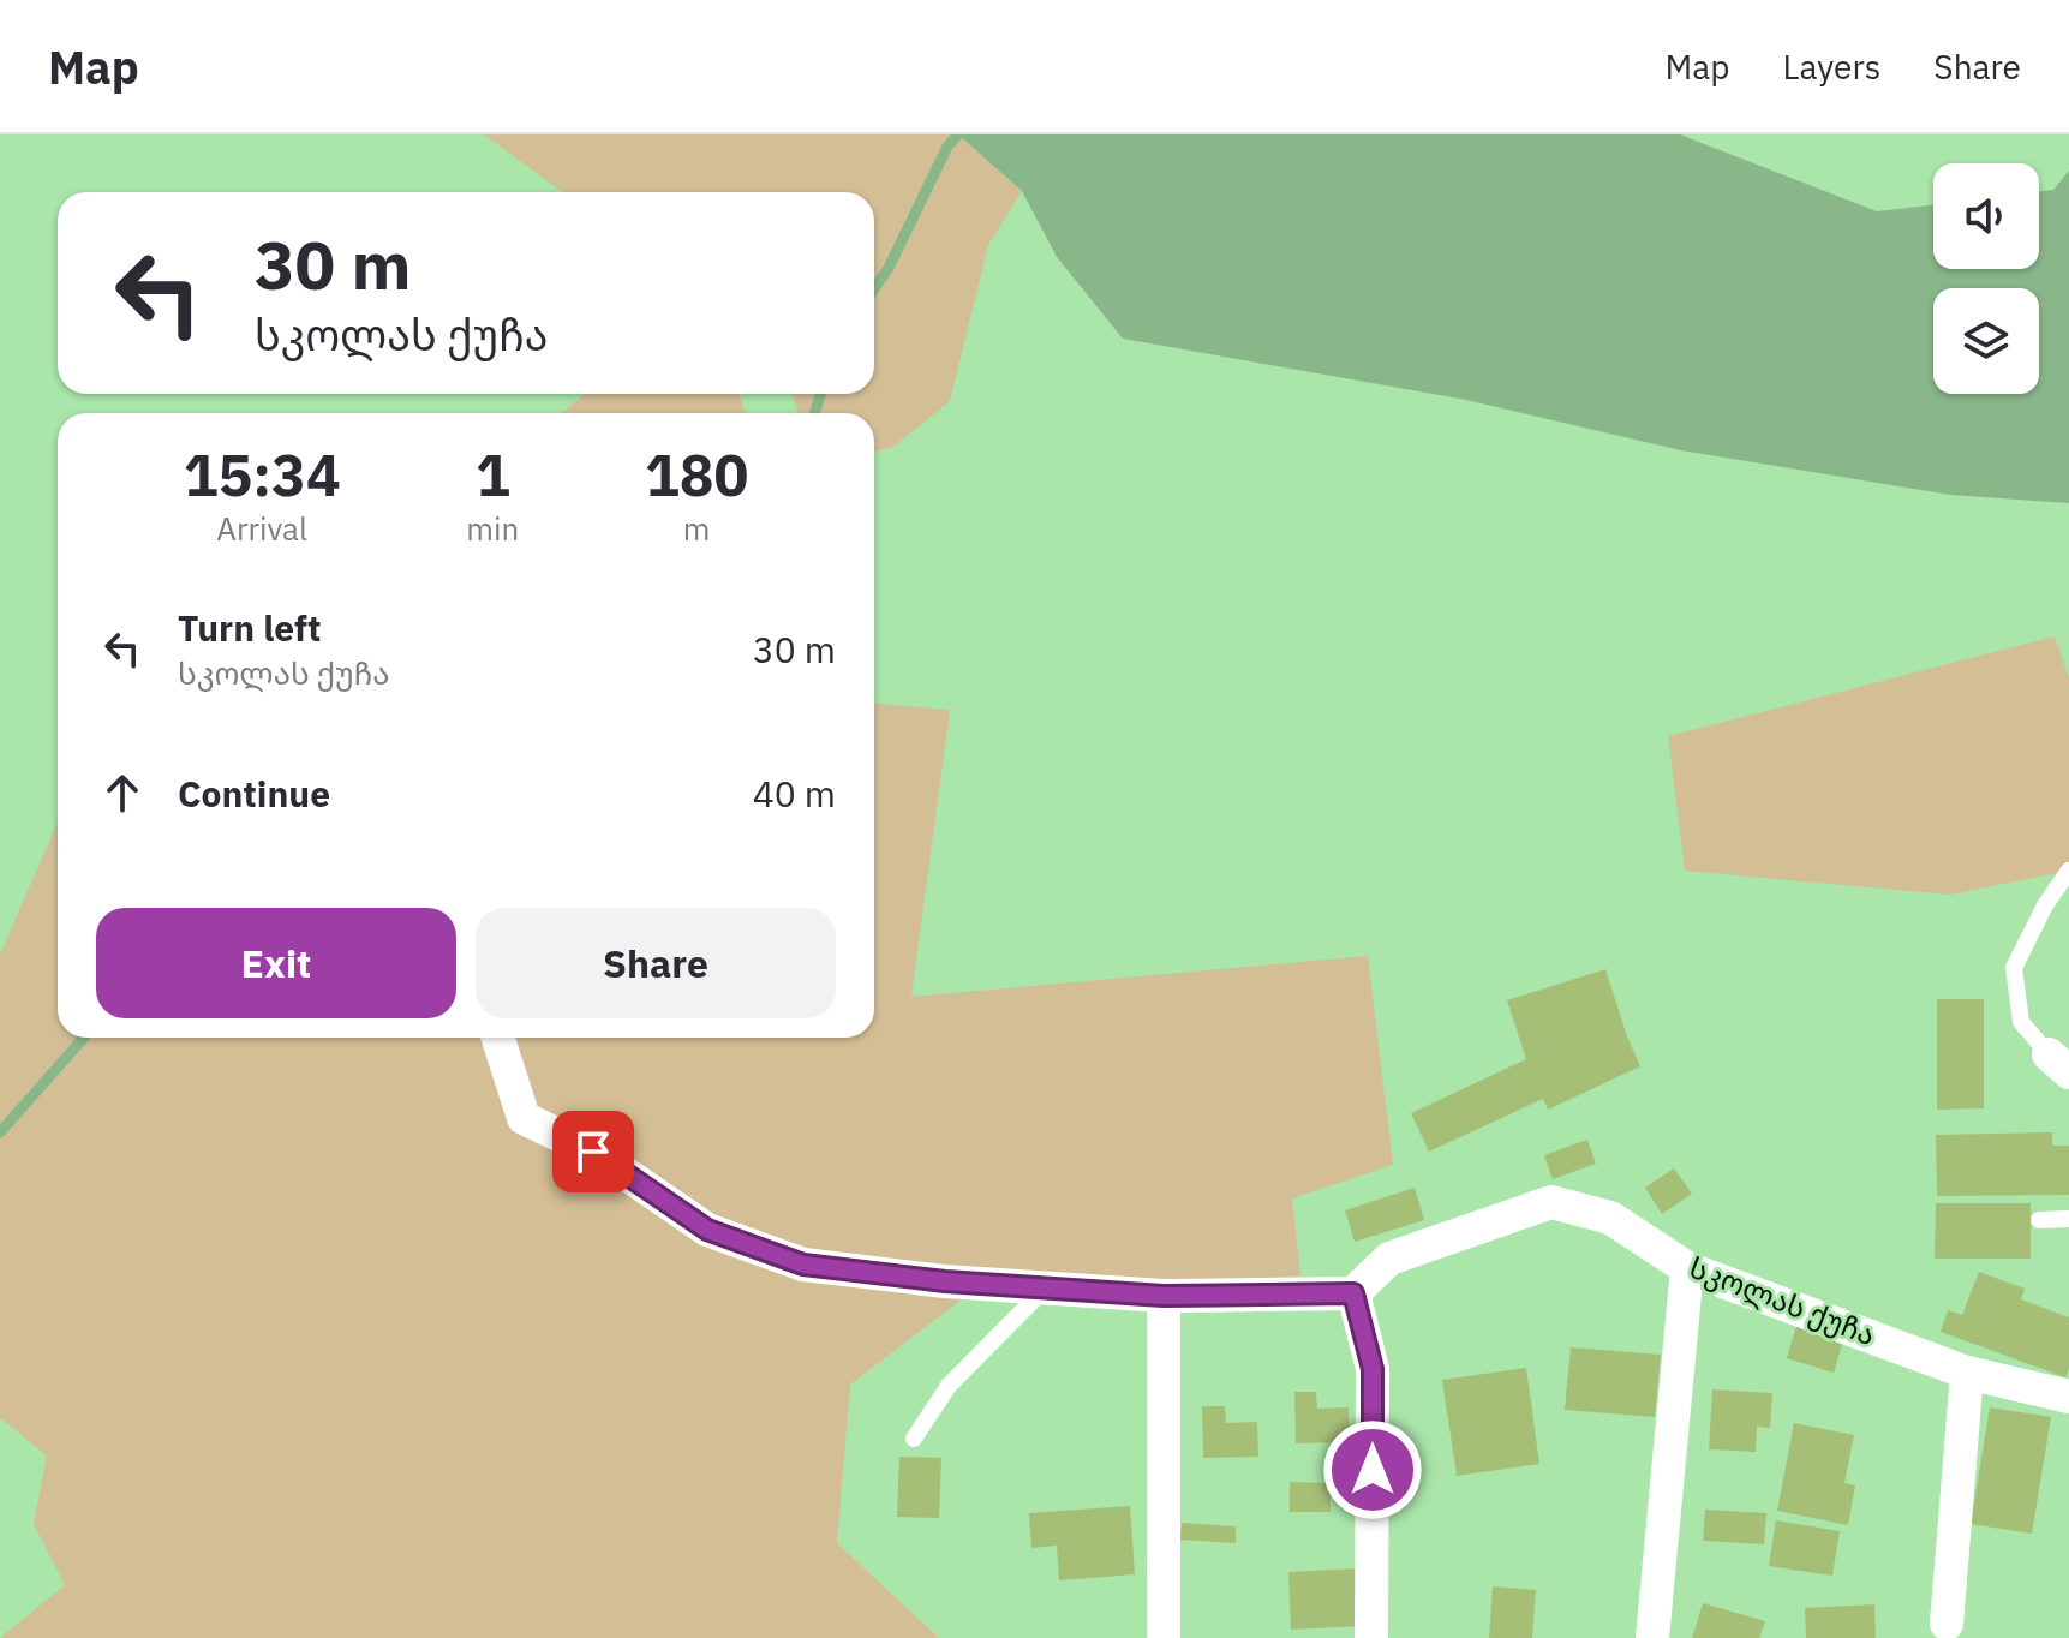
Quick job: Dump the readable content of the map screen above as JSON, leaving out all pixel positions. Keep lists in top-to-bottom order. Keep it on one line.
{"streets":{"street":["სკოლას ქუჩა"]},"page":{"header":"Map","nav":["Map","Layers","Share"],"turn":["30 m","სკოლას ქუჩა"],"eta":["15:34","Arrival","1","min","180","m"],"list":[{"name":"Turn left","note":"სკოლას ქუჩა","value":"30 m"},{"name":"Continue","value":"40 m"}],"buttons":["Exit","Share"]}}
